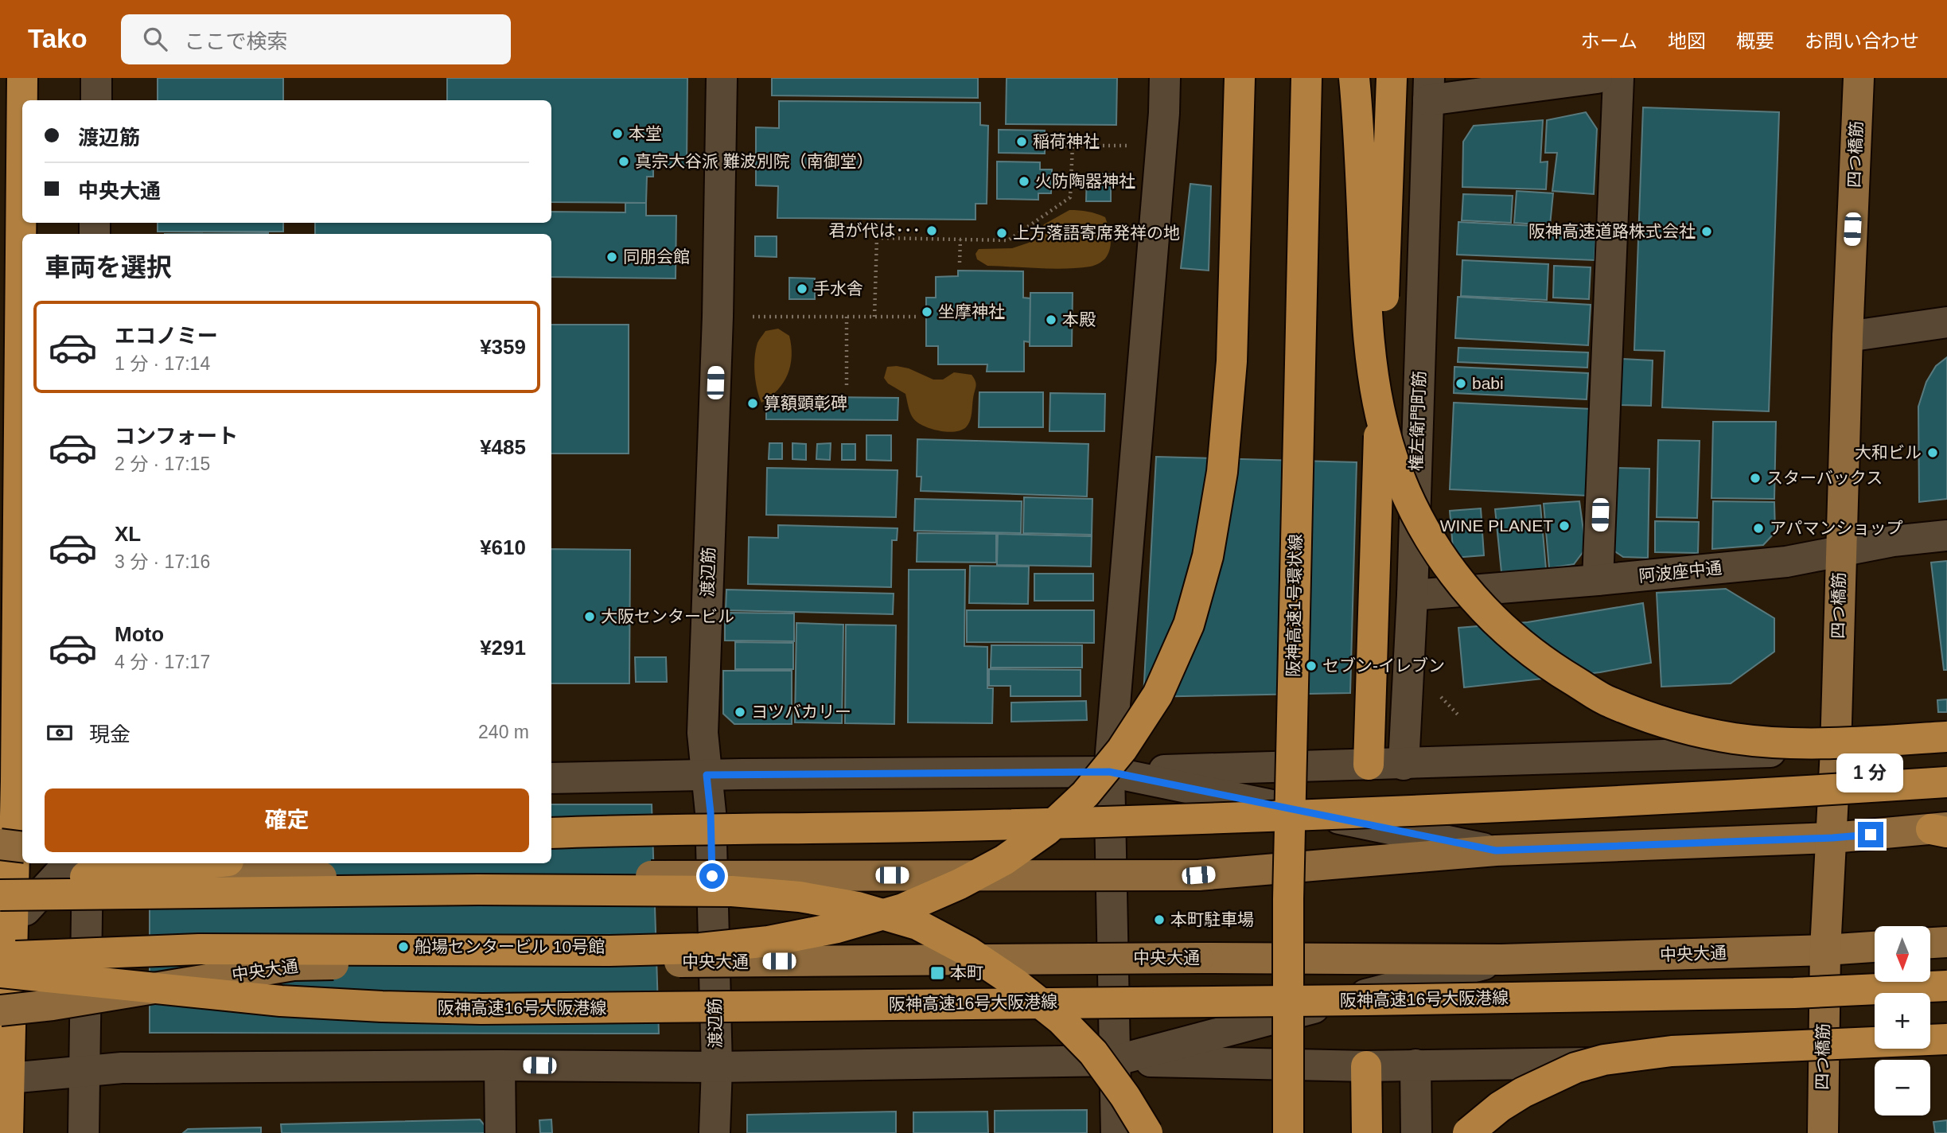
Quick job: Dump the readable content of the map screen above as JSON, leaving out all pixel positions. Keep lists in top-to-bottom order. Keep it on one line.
{"streets":{"highway":["阪神高速1号環状線","阪神高速16号大阪港線"],"main road":["四つ橋筋","中央大通"],"street":["権左衛門町筋","渡辺筋","阿波座中通"]},"crossings":[["四つ橋筋","阿波座中通"],["四つ橋筋","中央大通"],["権左衛門町筋","阿波座中通"],["渡辺筋","中央大通"]],"places":{"other":["本堂","稲荷神社","真宗大谷派 難波別院（南御堂）","火防陶器神社","君が代は･･･","阪神高速道路株式会社","上方落語寄席発祥の地","同朋会館","手水舎","坐摩神社","本殿","babi","算額顕彰碑","大和ビル","スターバックス","WINE PLANET","アパマンショップ","大阪センタービル","セブン-イレブン","ヨツバカリー","本町駐車場","船場センタービル 10号館"],"transit":["本町"]},"north":"bottom","page":{"header":"Tako","search":"ここで検索","nav":["ホーム","地図","概要","お問い合わせ"],"banner":["渡辺筋","中央大通"],"heading":"車両を選択","list":[{"name":"エコノミー","note":"1 分 · 17:14","value":"¥359"},{"name":"コンフォート","note":"2 分 · 17:15","value":"¥485"},{"name":"XL","note":"3 分 · 17:16","value":"¥610"},{"name":"Moto","note":"4 分 · 17:17","value":"¥291"}],"pay":["現金","240 m"],"bubble":"1 分","buttons":"確定","map_buttons":["+","−"]}}
